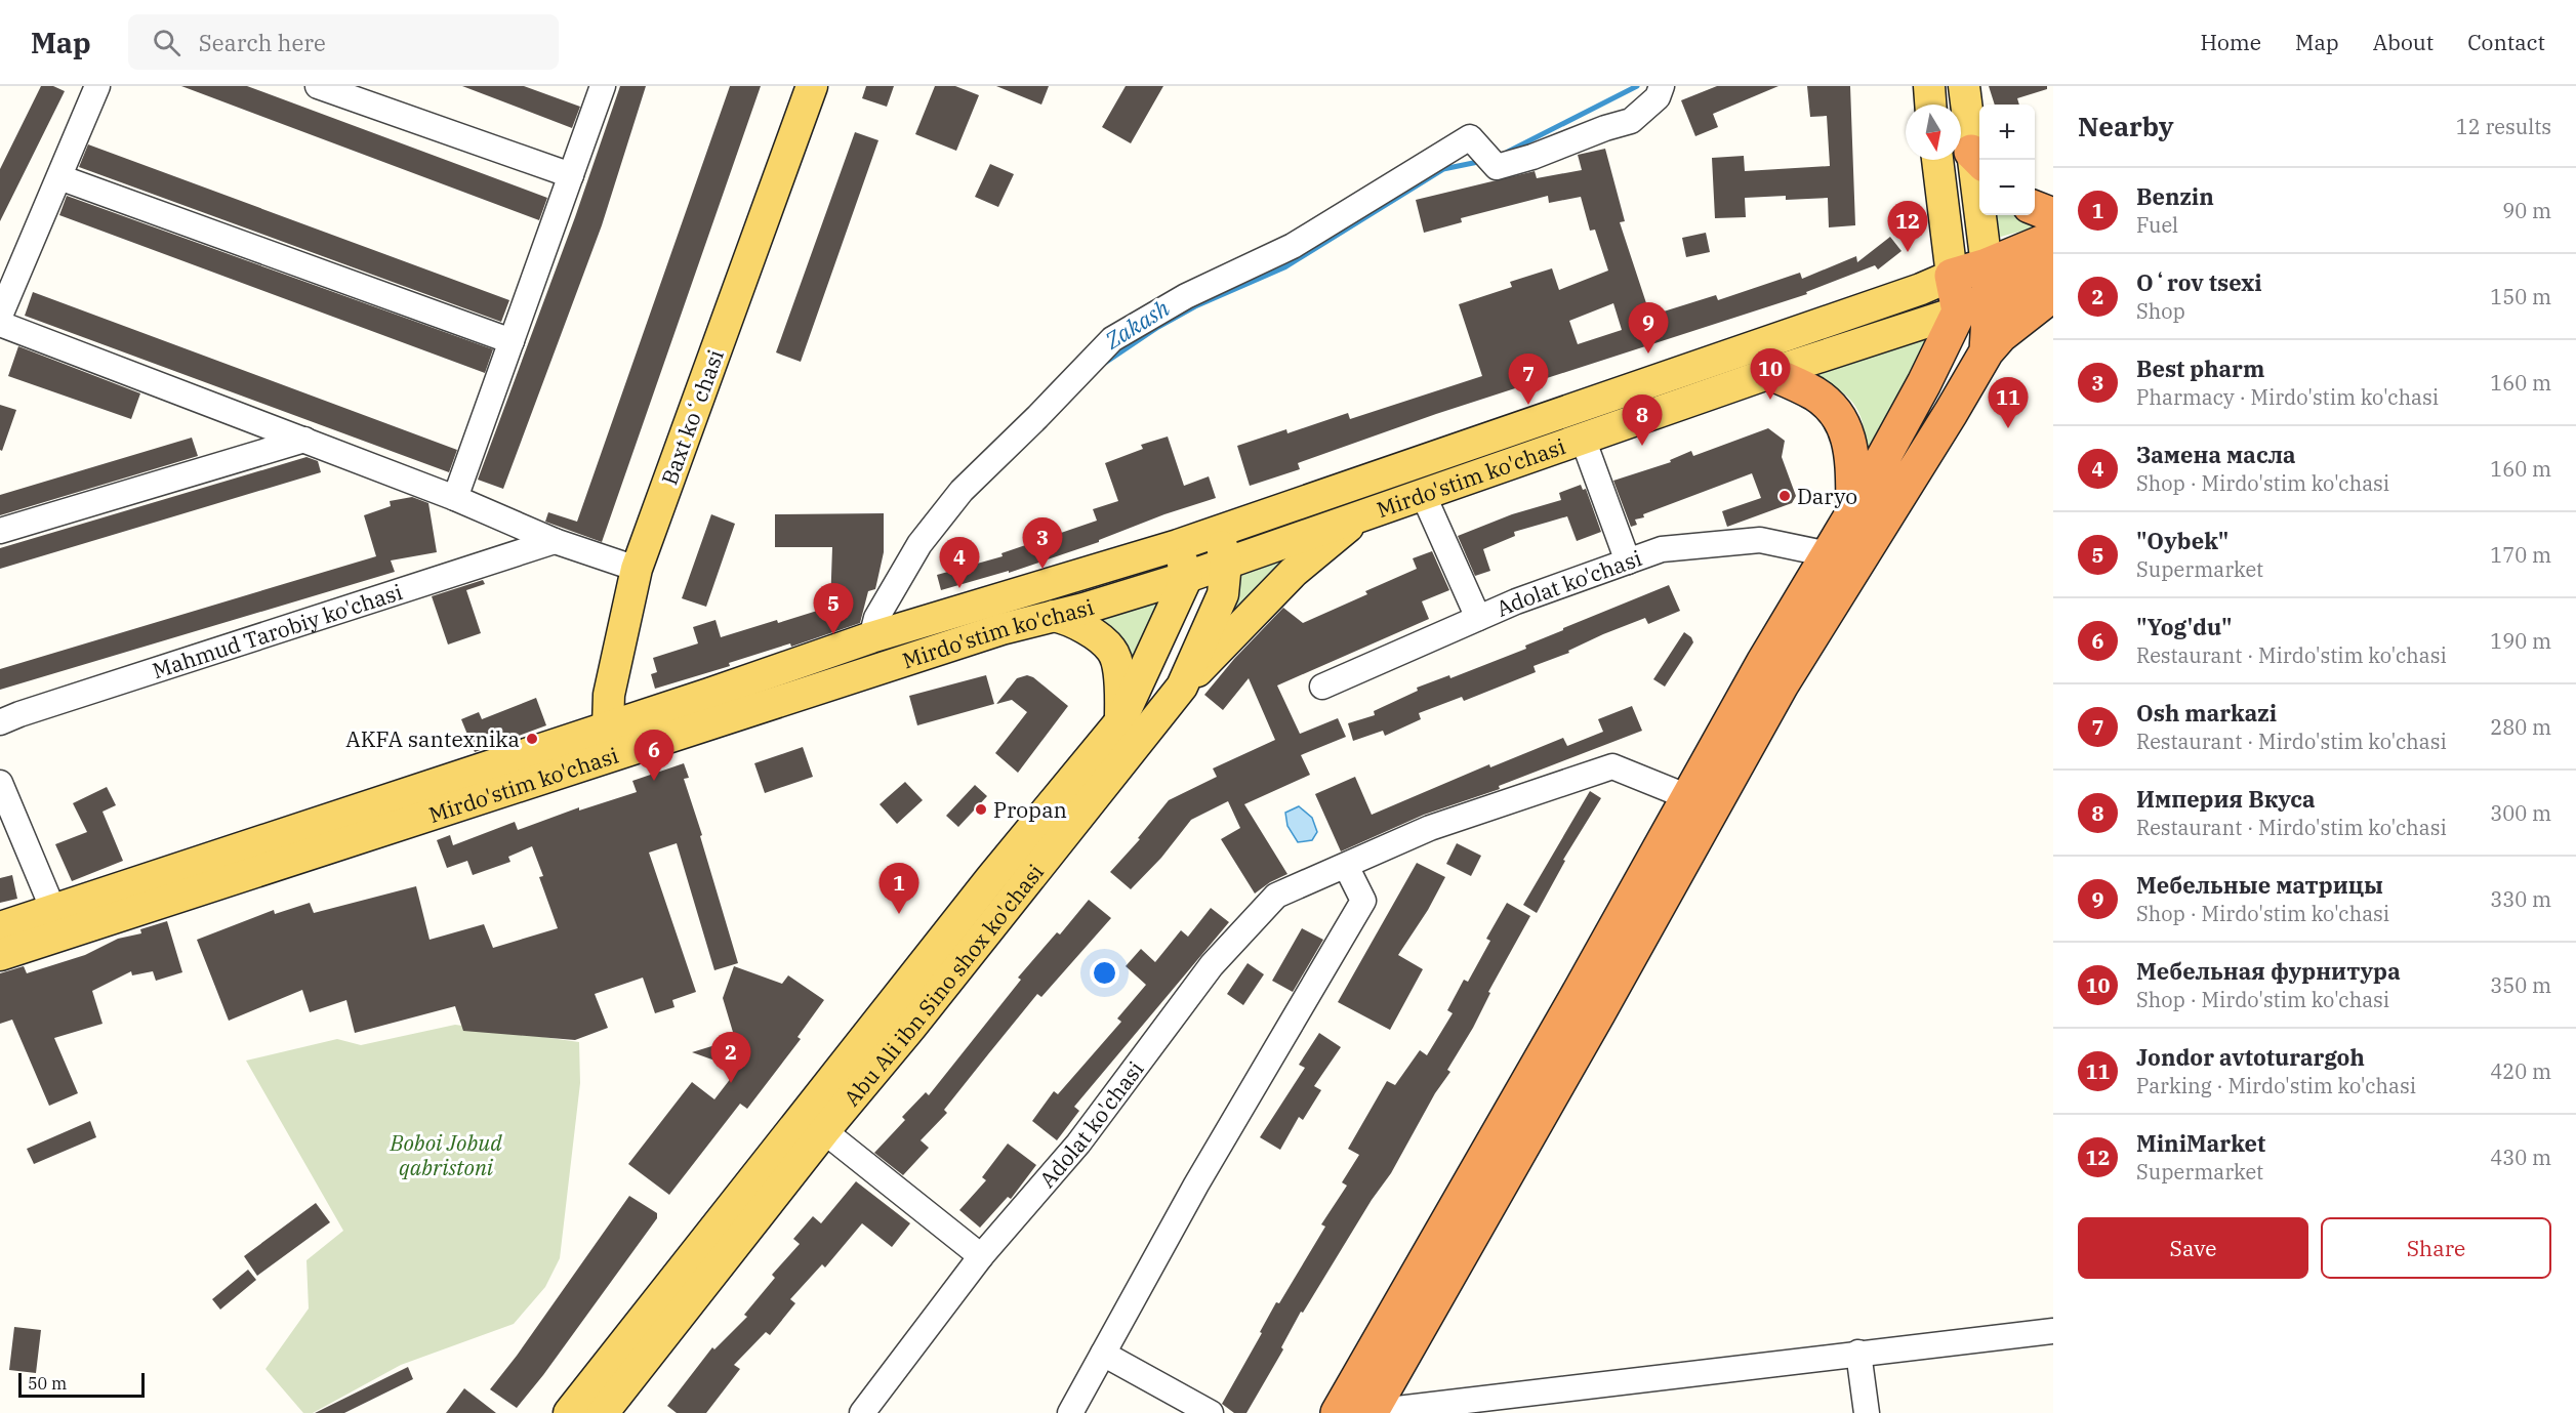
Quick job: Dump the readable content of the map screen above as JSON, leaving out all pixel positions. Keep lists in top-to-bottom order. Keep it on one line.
{"streets":{"highway":["Mirdo'stim ko'chasi"],"main road":["Baxt koʻchasi","Abu Ali ibn Sino shox ko'chasi"],"street":["Adolat ko'chasi","Mahmud Tarobiy ko'chasi"]},"crossings":[["Baxt koʻchasi","Mirdo'stim ko'chasi"],["Mirdo'stim ko'chasi","Abu Ali ibn Sino shox ko'chasi"]],"water":["Zakash"],"parks":["Boboi Jobud qabristoni"],"places":["Daryo","AKFA santexnika","Propan"],"scale_bar":"50 m","north":"bottom","page":{"header":"Map","search":"Search here","nav":["Home","Map","About","Contact"],"heading":["Nearby","12 results"],"map_buttons":["+","−"],"list":[{"mark":"1","name":"Benzin","note":"Fuel","value":"90 m"},{"mark":"2","name":"Oʻrov tsexi","note":"Shop","value":"150 m"},{"mark":"3","name":"Best pharm","note":"Pharmacy · Mirdo'stim ko'chasi","value":"160 m"},{"mark":"4","name":"Замена масла","note":"Shop · Mirdo'stim ko'chasi","value":"160 m"},{"mark":"5","name":"\"Oybek\"","note":"Supermarket","value":"170 m"},{"mark":"6","name":"\"Yog'du\"","note":"Restaurant · Mirdo'stim ko'chasi","value":"190 m"},{"mark":"7","name":"Osh markazi","note":"Restaurant · Mirdo'stim ko'chasi","value":"280 m"},{"mark":"8","name":"Империя Вкуса","note":"Restaurant · Mirdo'stim ko'chasi","value":"300 m"},{"mark":"9","name":"Мебельные матрицы","note":"Shop · Mirdo'stim ko'chasi","value":"330 m"},{"mark":"10","name":"Мебельная фурнитура","note":"Shop · Mirdo'stim ko'chasi","value":"350 m"},{"mark":"11","name":"Jondor avtoturargoh","note":"Parking · Mirdo'stim ko'chasi","value":"420 m"},{"mark":"12","name":"MiniMarket","note":"Supermarket","value":"430 m"}],"pins":["12","9","10","7","11","8","3","4","5","6","1","2"],"buttons":["Save","Share"],"scale":"50 m"}}
